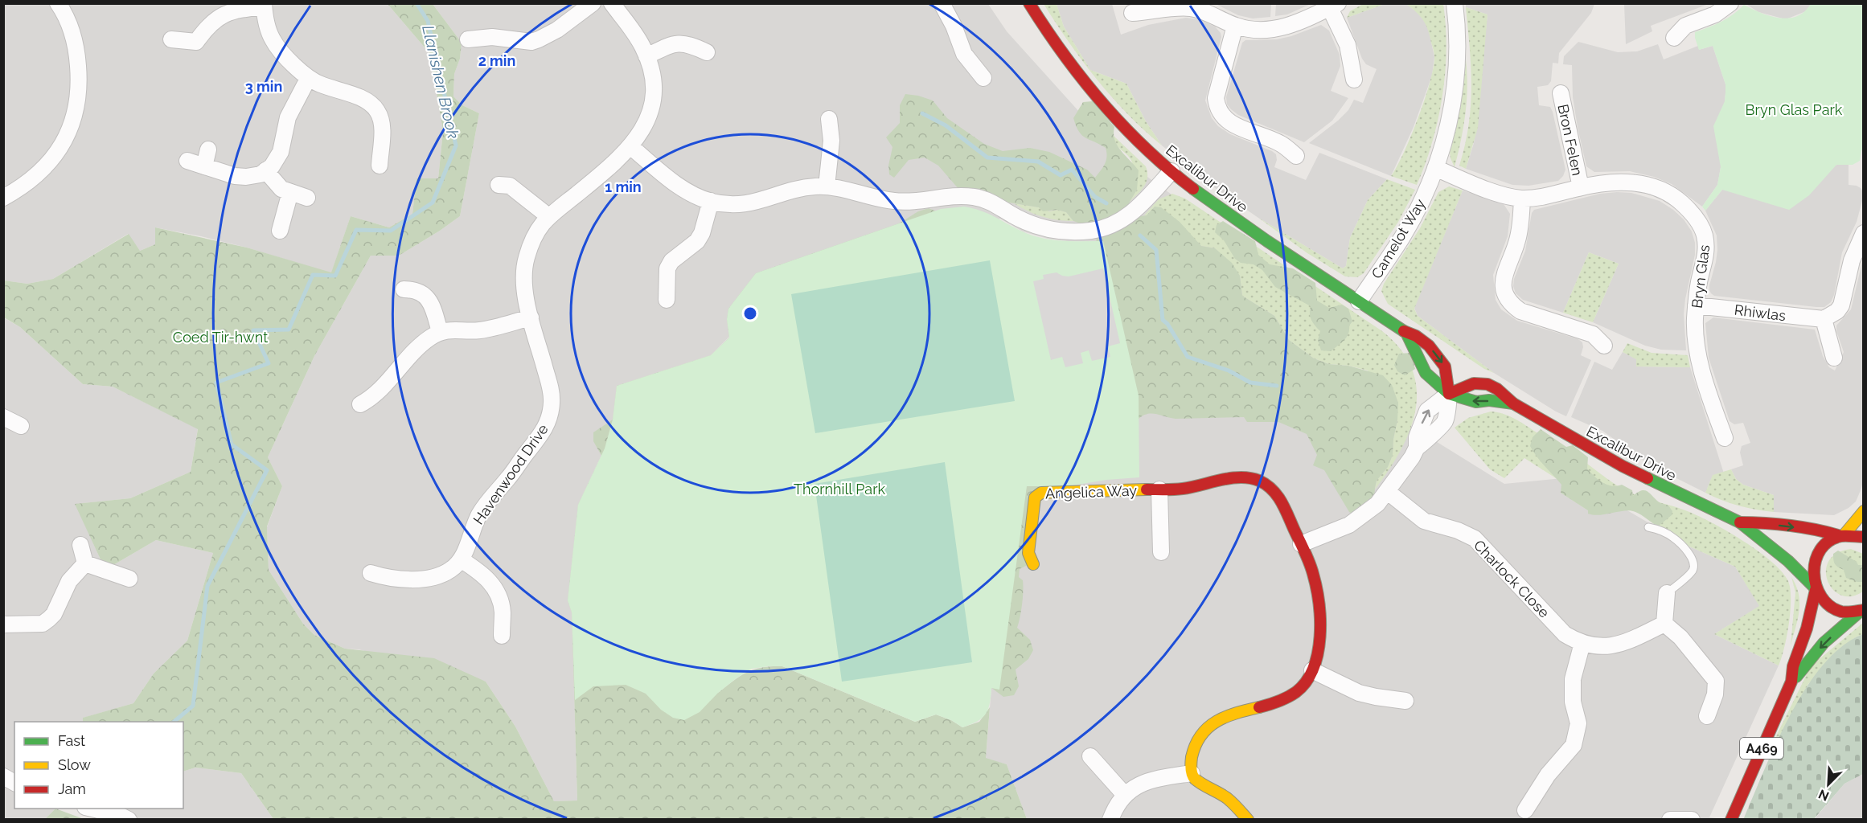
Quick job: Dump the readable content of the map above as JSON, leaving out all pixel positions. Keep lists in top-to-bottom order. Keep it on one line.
{"streets":{"street":["Bron Felen","Excalibur Drive","Camelot Way","Bryn Glas","Rhiwlas","Havenwood Drive","Angelica Way","Charlock Close","A469"]},"crossings":[["Bron Felen","Bryn Glas"],["Excalibur Drive","Camelot Way"],["Excalibur Drive","A469"],["Camelot Way","Bryn Glas"],["Bryn Glas","Rhiwlas"]],"water":["Llanishen Brook"],"parks":["Bryn Glas Park","Coed Tir-hwnt","Thornhill Park"],"legend":["Fast","Slow","Jam"],"north":"bottom left","rings":["2 min","3 min","1 min"]}
